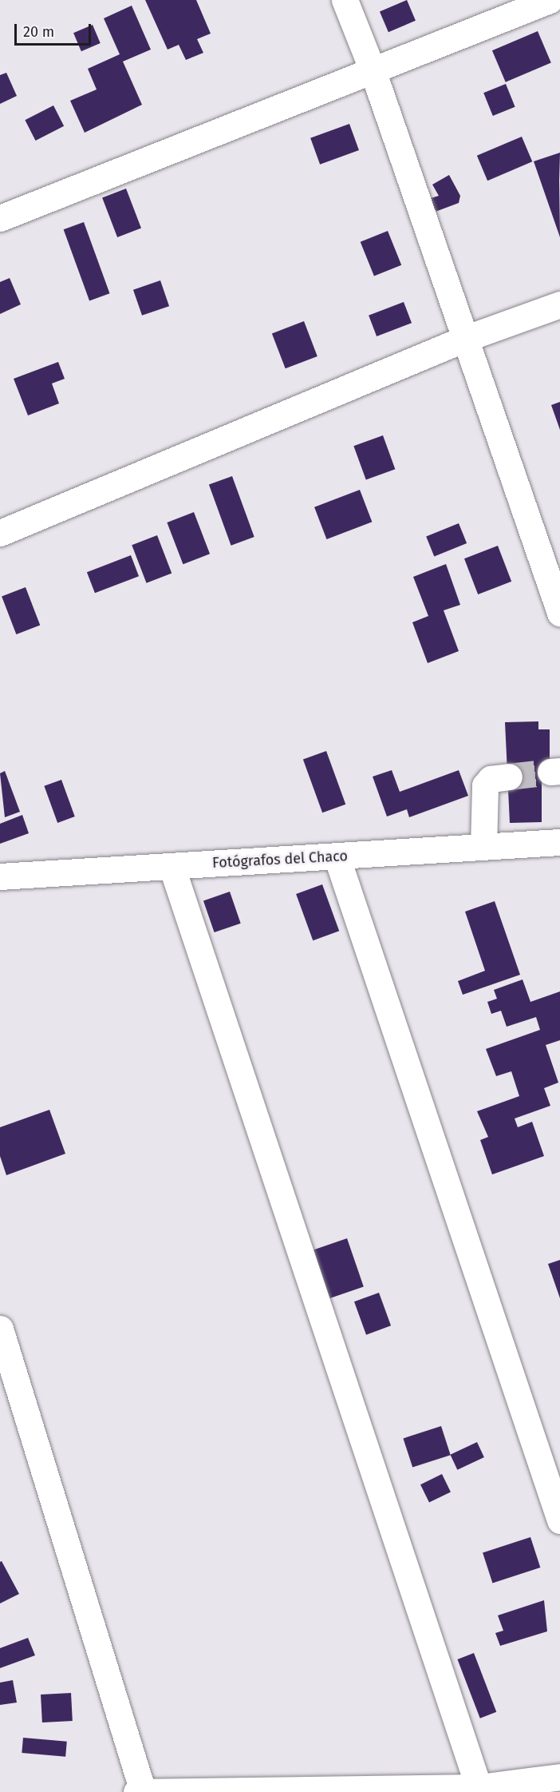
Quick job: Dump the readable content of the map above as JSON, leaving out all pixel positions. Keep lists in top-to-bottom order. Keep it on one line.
{"streets":{"street":["Fotógrafos del Chaco"]},"scale_bar":"20 m"}
